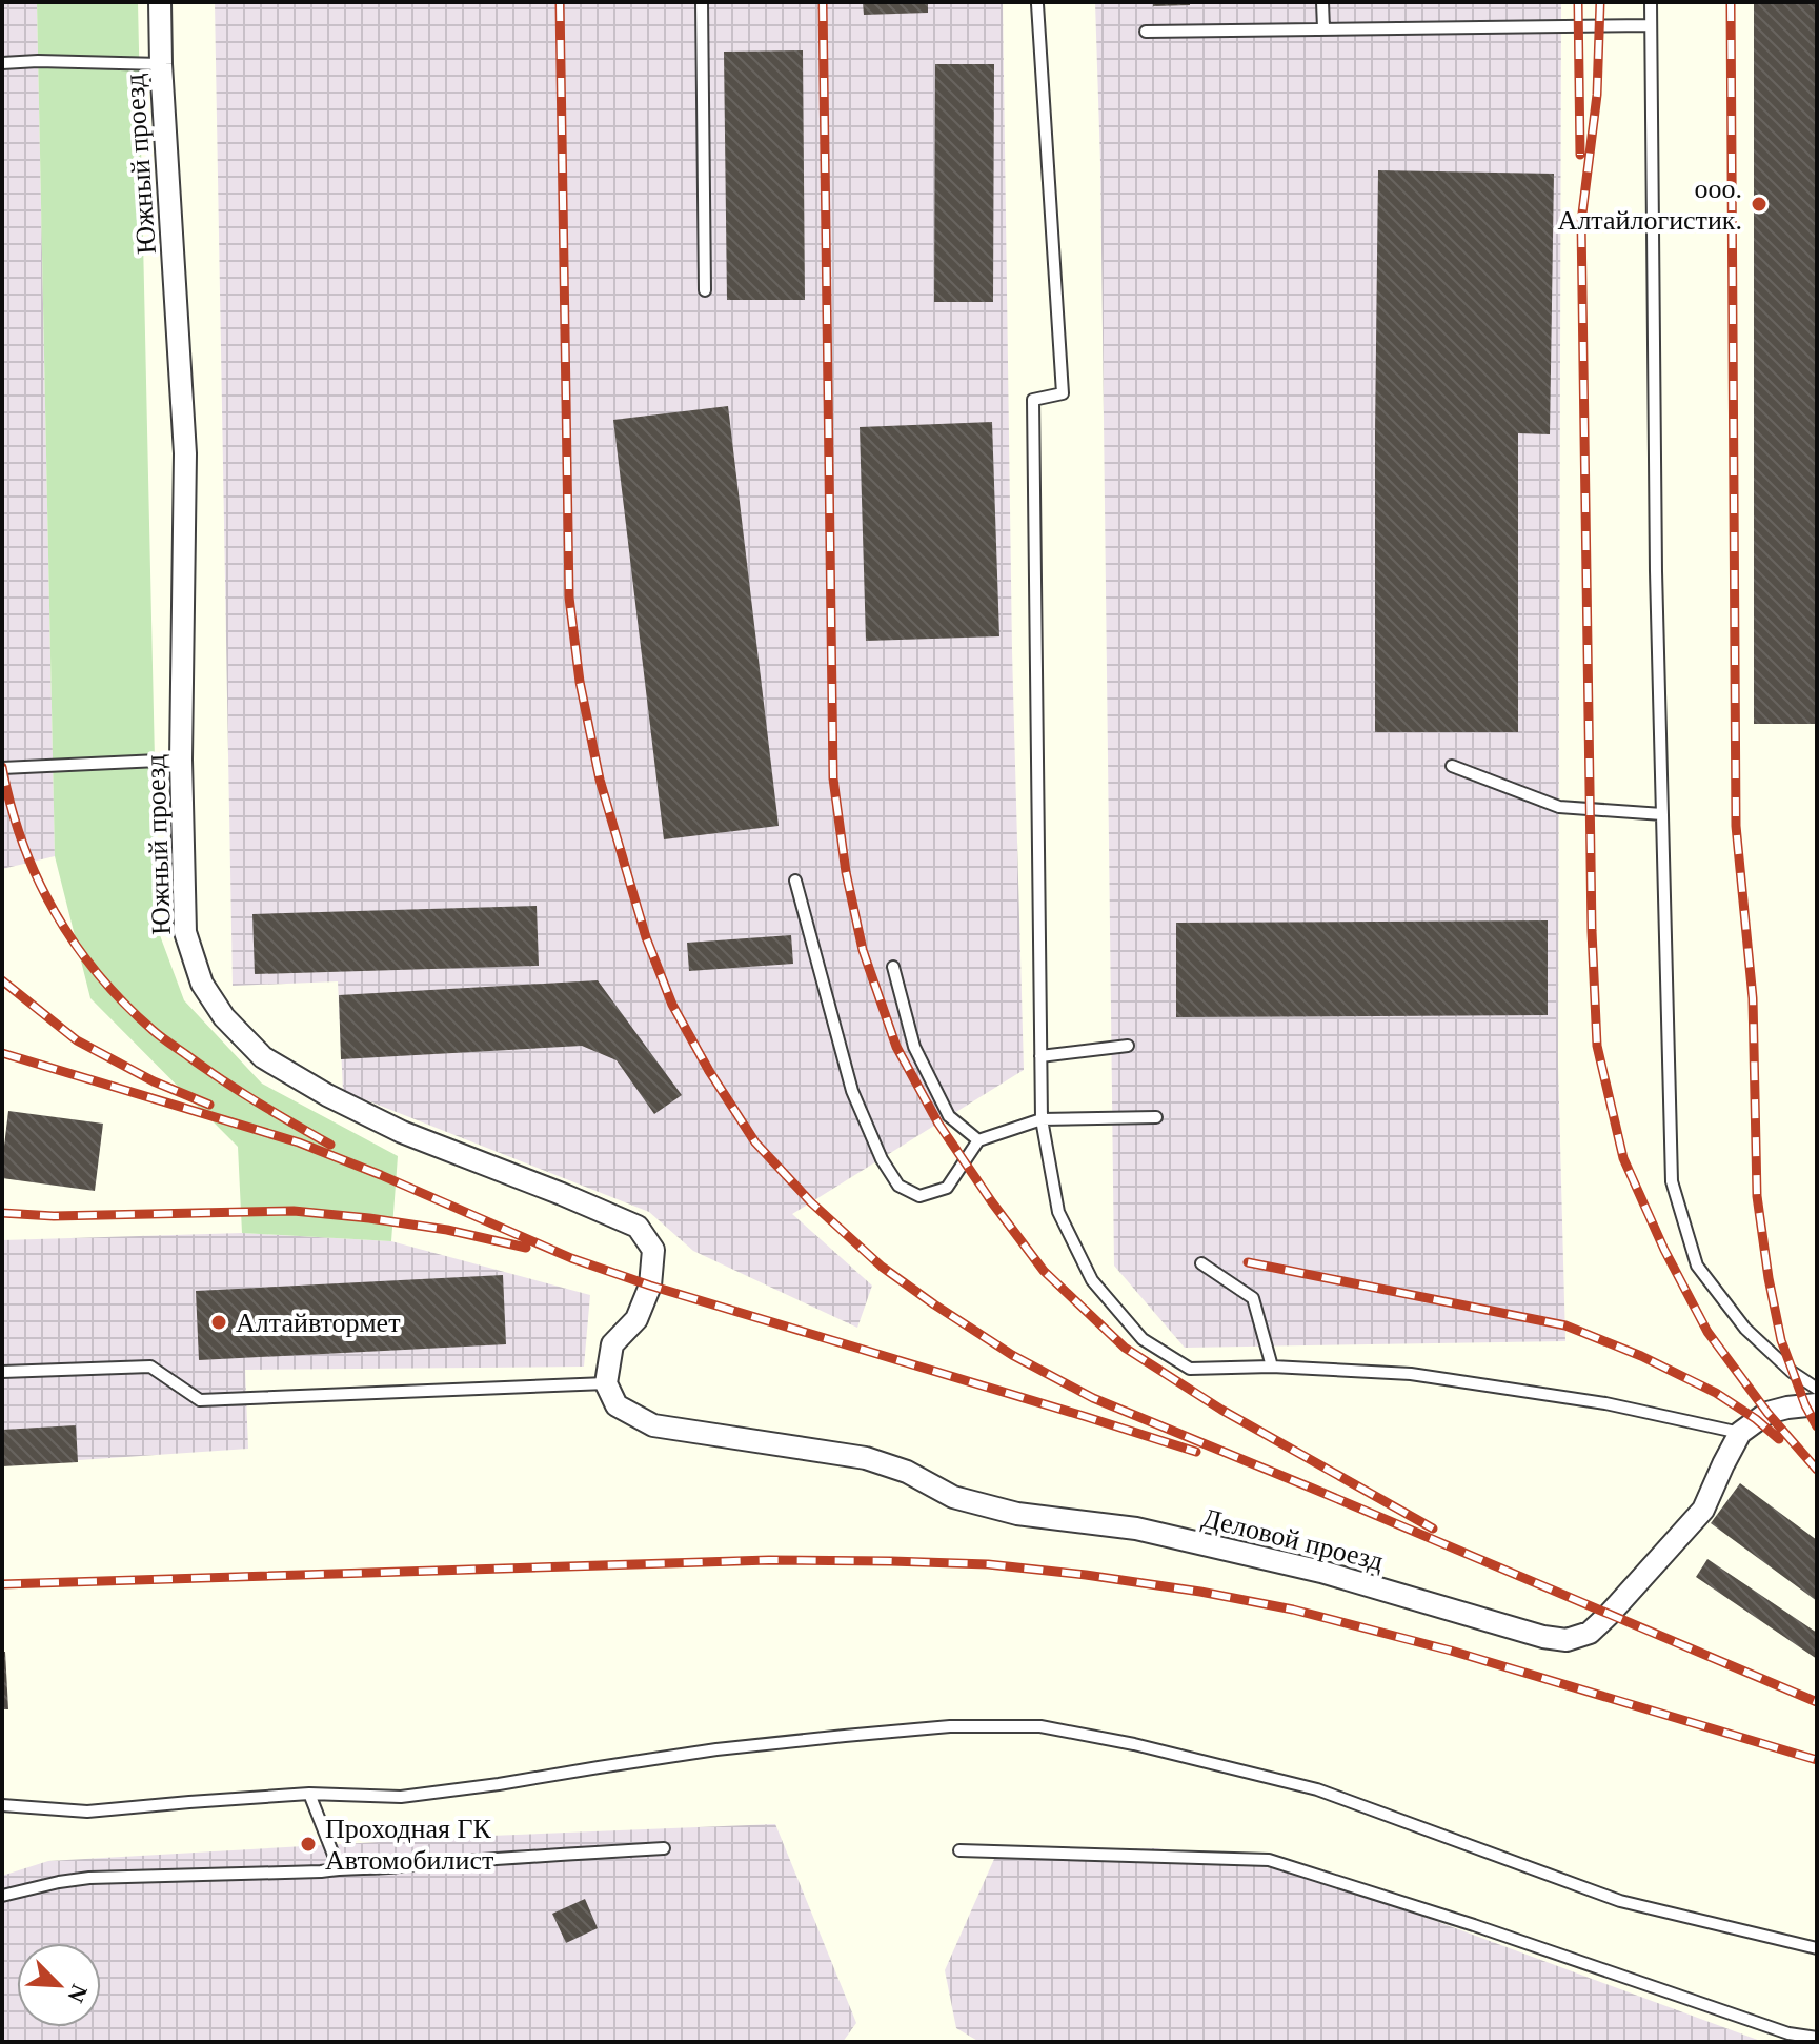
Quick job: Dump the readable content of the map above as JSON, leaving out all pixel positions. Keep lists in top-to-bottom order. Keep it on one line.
{"streets":{"street":["Южный проезд","Деловой проезд"]},"crossings":[["Южный проезд","Деловой проезд"]],"places":["ооо. Алтайлогистик.","Алтайвтормет","Проходная ГК Автомобилист"],"north":"bottom right"}
